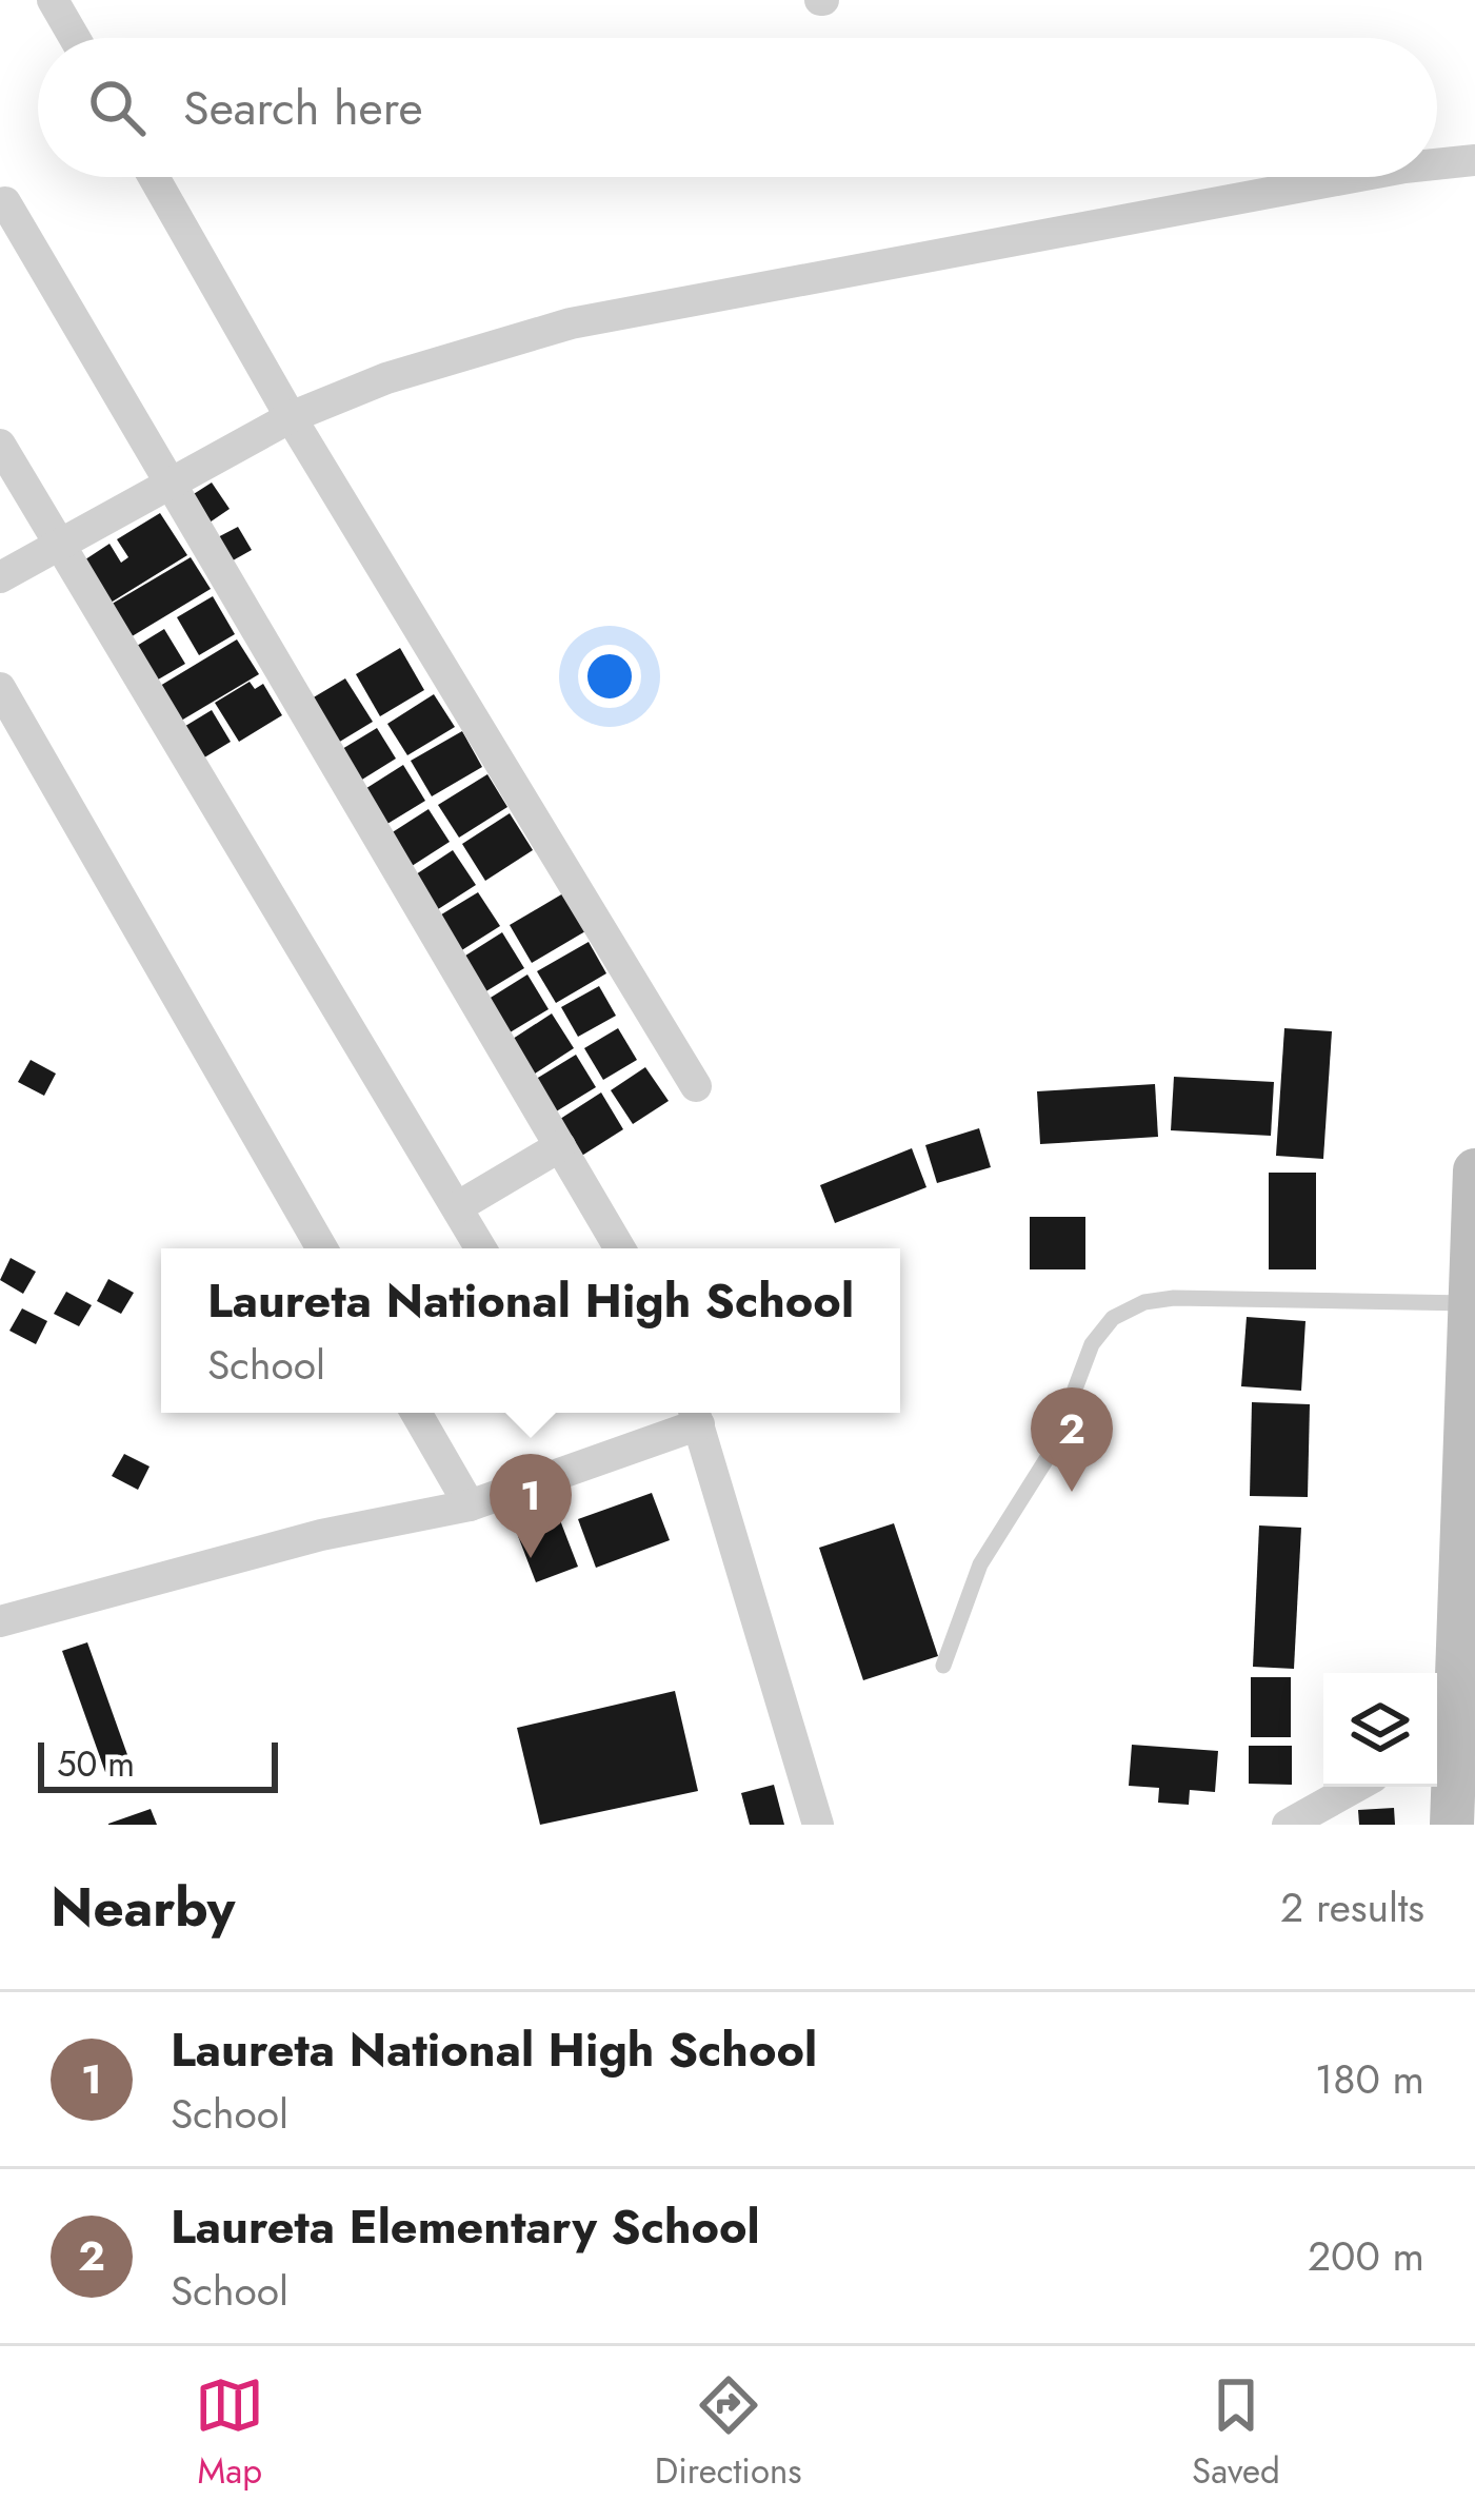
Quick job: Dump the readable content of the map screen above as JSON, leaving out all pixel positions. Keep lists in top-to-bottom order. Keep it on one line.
{"scale_bar":"50 m","page":{"search":"Search here","popup":["Laureta National High School","School"],"pins":["2","1"],"scale":"50 m","heading":["Nearby","2 results"],"list":[{"mark":"1","name":"Laureta National High School","note":"School","value":"180 m"},{"mark":"2","name":"Laureta Elementary School","note":"School","value":"200 m"}],"nav":["Map","Directions","Saved"]}}
